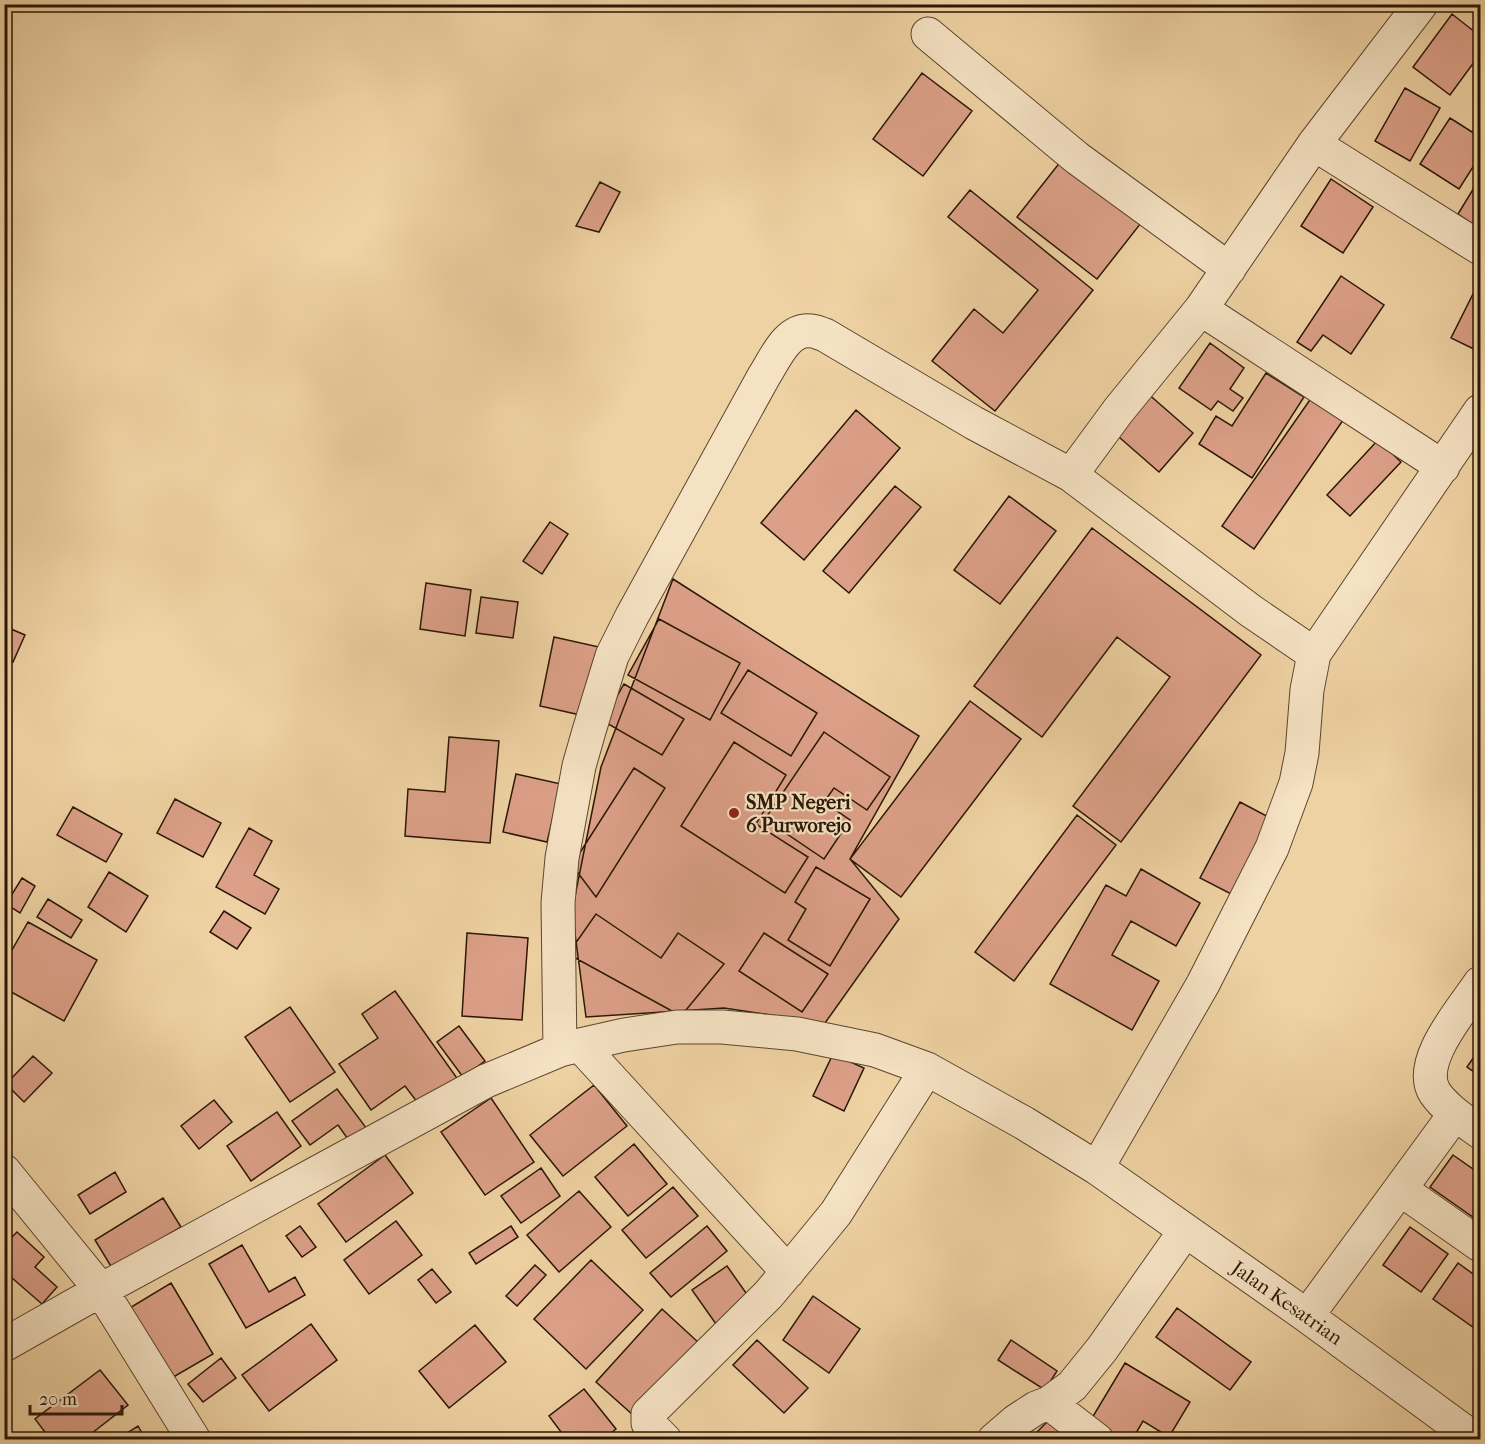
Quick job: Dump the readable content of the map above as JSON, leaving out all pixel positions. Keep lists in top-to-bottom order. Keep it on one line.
{"streets":{"street":["Jalan Kesatrian"]},"places":["SMP Negeri 6 Purworejo"],"scale_bar":"20 m"}
